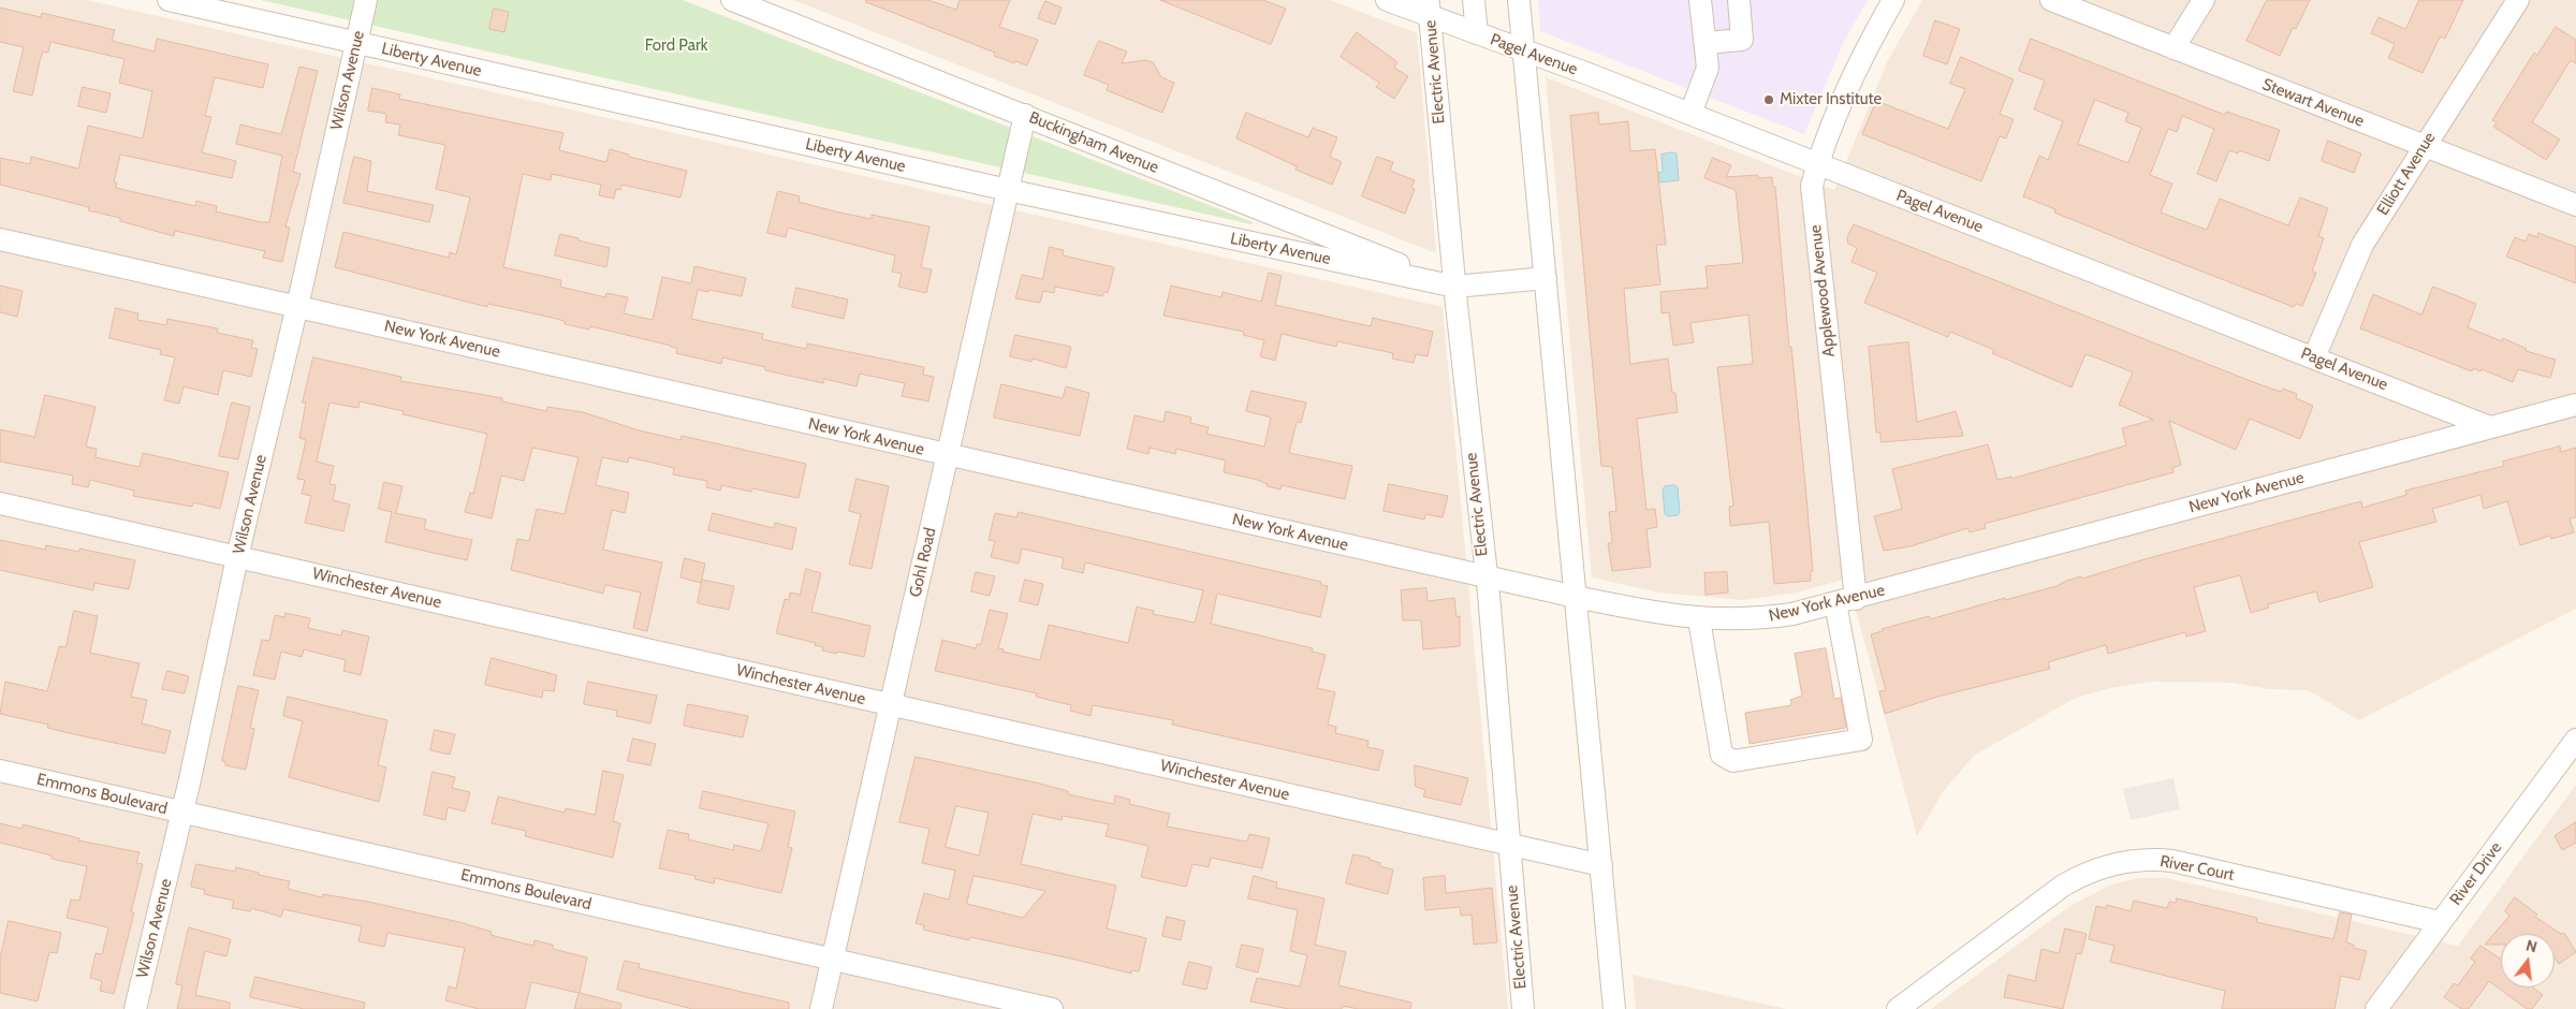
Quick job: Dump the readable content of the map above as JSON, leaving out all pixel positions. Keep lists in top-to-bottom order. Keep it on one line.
{"streets":{"street":["Pagel Avenue","Liberty Avenue","Electric Avenue","Wilson Avenue","Stewart Avenue","Buckingham Avenue","Elliott Avenue","Applewood Avenue","New York Avenue","Gohl Road","Winchester Avenue","Emmons Boulevard","River Court","River Drive"]},"crossings":[["Pagel Avenue","Electric Avenue"],["Pagel Avenue","Elliott Avenue"],["Pagel Avenue","Applewood Avenue"],["Pagel Avenue","New York Avenue"],["Liberty Avenue","Electric Avenue"],["Liberty Avenue","Wilson Avenue"],["Liberty Avenue","Buckingham Avenue"],["Liberty Avenue","Gohl Road"],["Electric Avenue","Buckingham Avenue"],["Electric Avenue","New York Avenue"],["Electric Avenue","Winchester Avenue"],["Wilson Avenue","New York Avenue"],["Wilson Avenue","Winchester Avenue"],["Wilson Avenue","Emmons Boulevard"],["Stewart Avenue","Elliott Avenue"],["Buckingham Avenue","Gohl Road"],["Applewood Avenue","New York Avenue"],["New York Avenue","Gohl Road"],["Gohl Road","Winchester Avenue"],["Gohl Road","Emmons Boulevard"],["River Court","River Drive"]],"parks":["Ford Park"],"places":["Mixter Institute"],"north":"top"}
